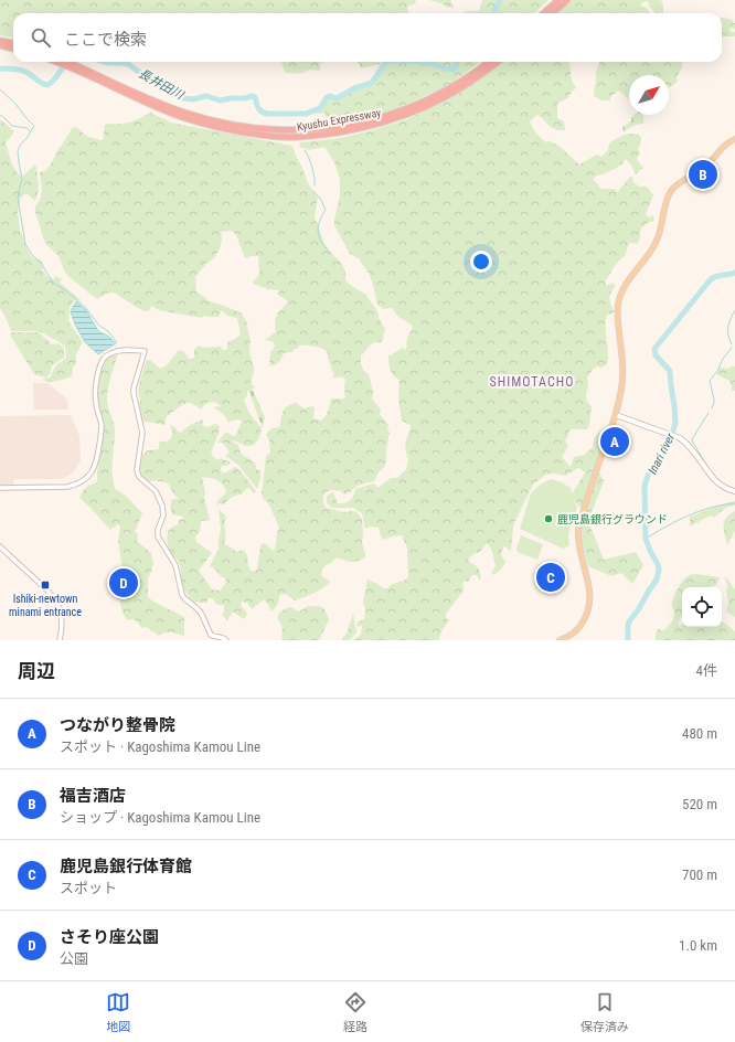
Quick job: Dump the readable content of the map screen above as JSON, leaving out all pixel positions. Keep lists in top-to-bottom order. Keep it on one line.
{"streets":{"highway":["Kyushu Expressway"]},"districts":["SHIMOTACHO"],"water":["長井田川","Inari river"],"places":{"other":["鹿児島銀行グラウンド"],"transit":["Ishiki-newtown minami entrance"]},"north":"top right","page":{"search":"ここで検索","pins":["B","A","C","D"],"heading":["周辺","4件"],"list":[{"mark":"A","name":"つながり整骨院","note":"スポット · Kagoshima Kamou Line","value":"480 m"},{"mark":"B","name":"福吉酒店","note":"ショップ · Kagoshima Kamou Line","value":"520 m"},{"mark":"C","name":"鹿児島銀行体育館","note":"スポット","value":"700 m"},{"mark":"D","name":"さそり座公園","note":"公園","value":"1.0 km"}],"nav":["地図","経路","保存済み"]}}
